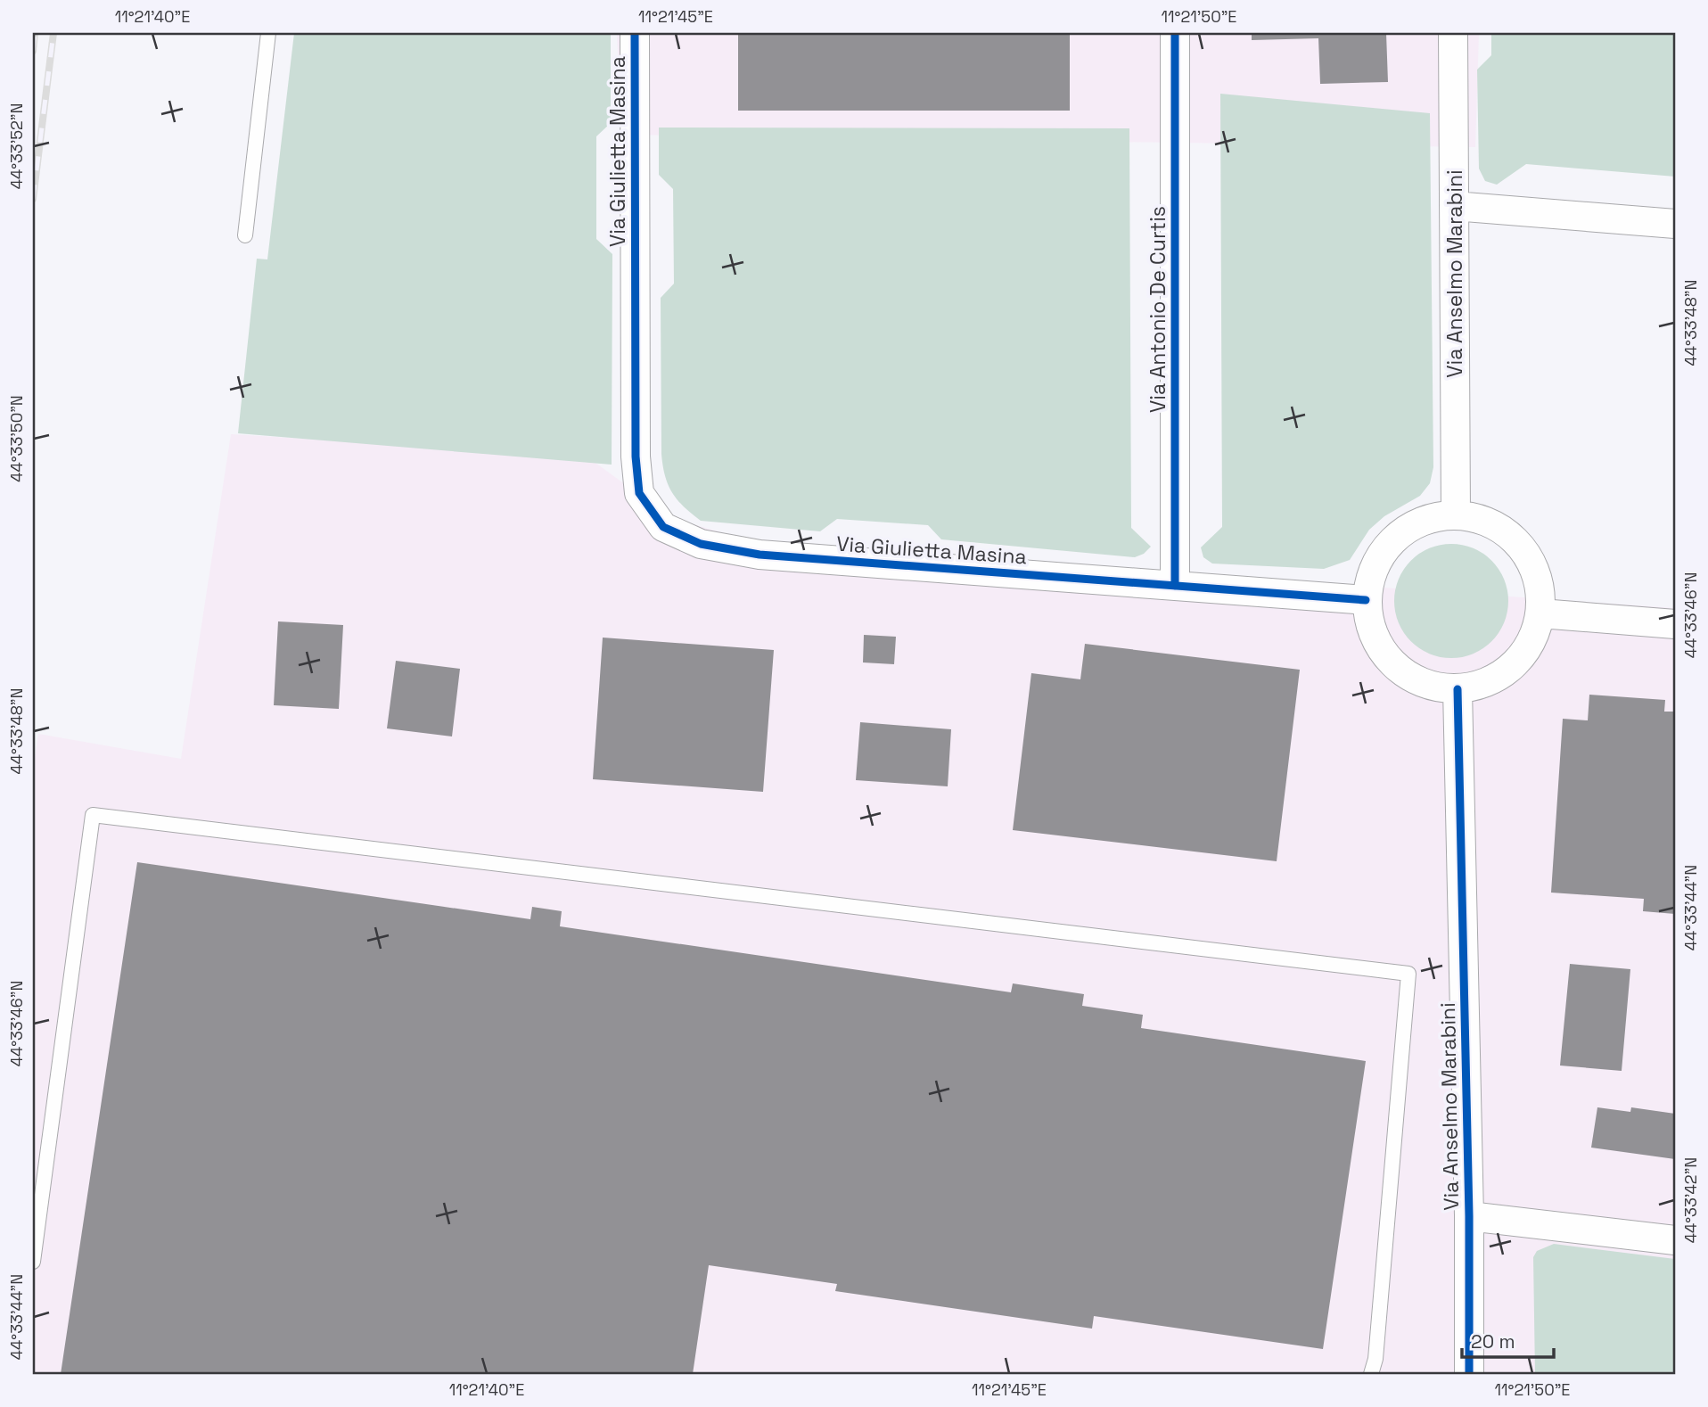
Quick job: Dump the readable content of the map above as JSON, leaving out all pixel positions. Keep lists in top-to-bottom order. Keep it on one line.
{"streets":{"street":["Via Giulietta Masina","Via Anselmo Marabini","Via Antonio De Curtis"]},"crossings":[["Via Giulietta Masina","Via Anselmo Marabini"],["Via Giulietta Masina","Via Antonio De Curtis"]],"scale_bar":"20 m","coordinates":["11°21'40\"E","11°21'45\"E","11°21'50\"E","44°33'52\"N","44°33'48\"N","44°33'50\"N","44°33'46\"N","44°33'44\"N","44°33'42\"N"]}
